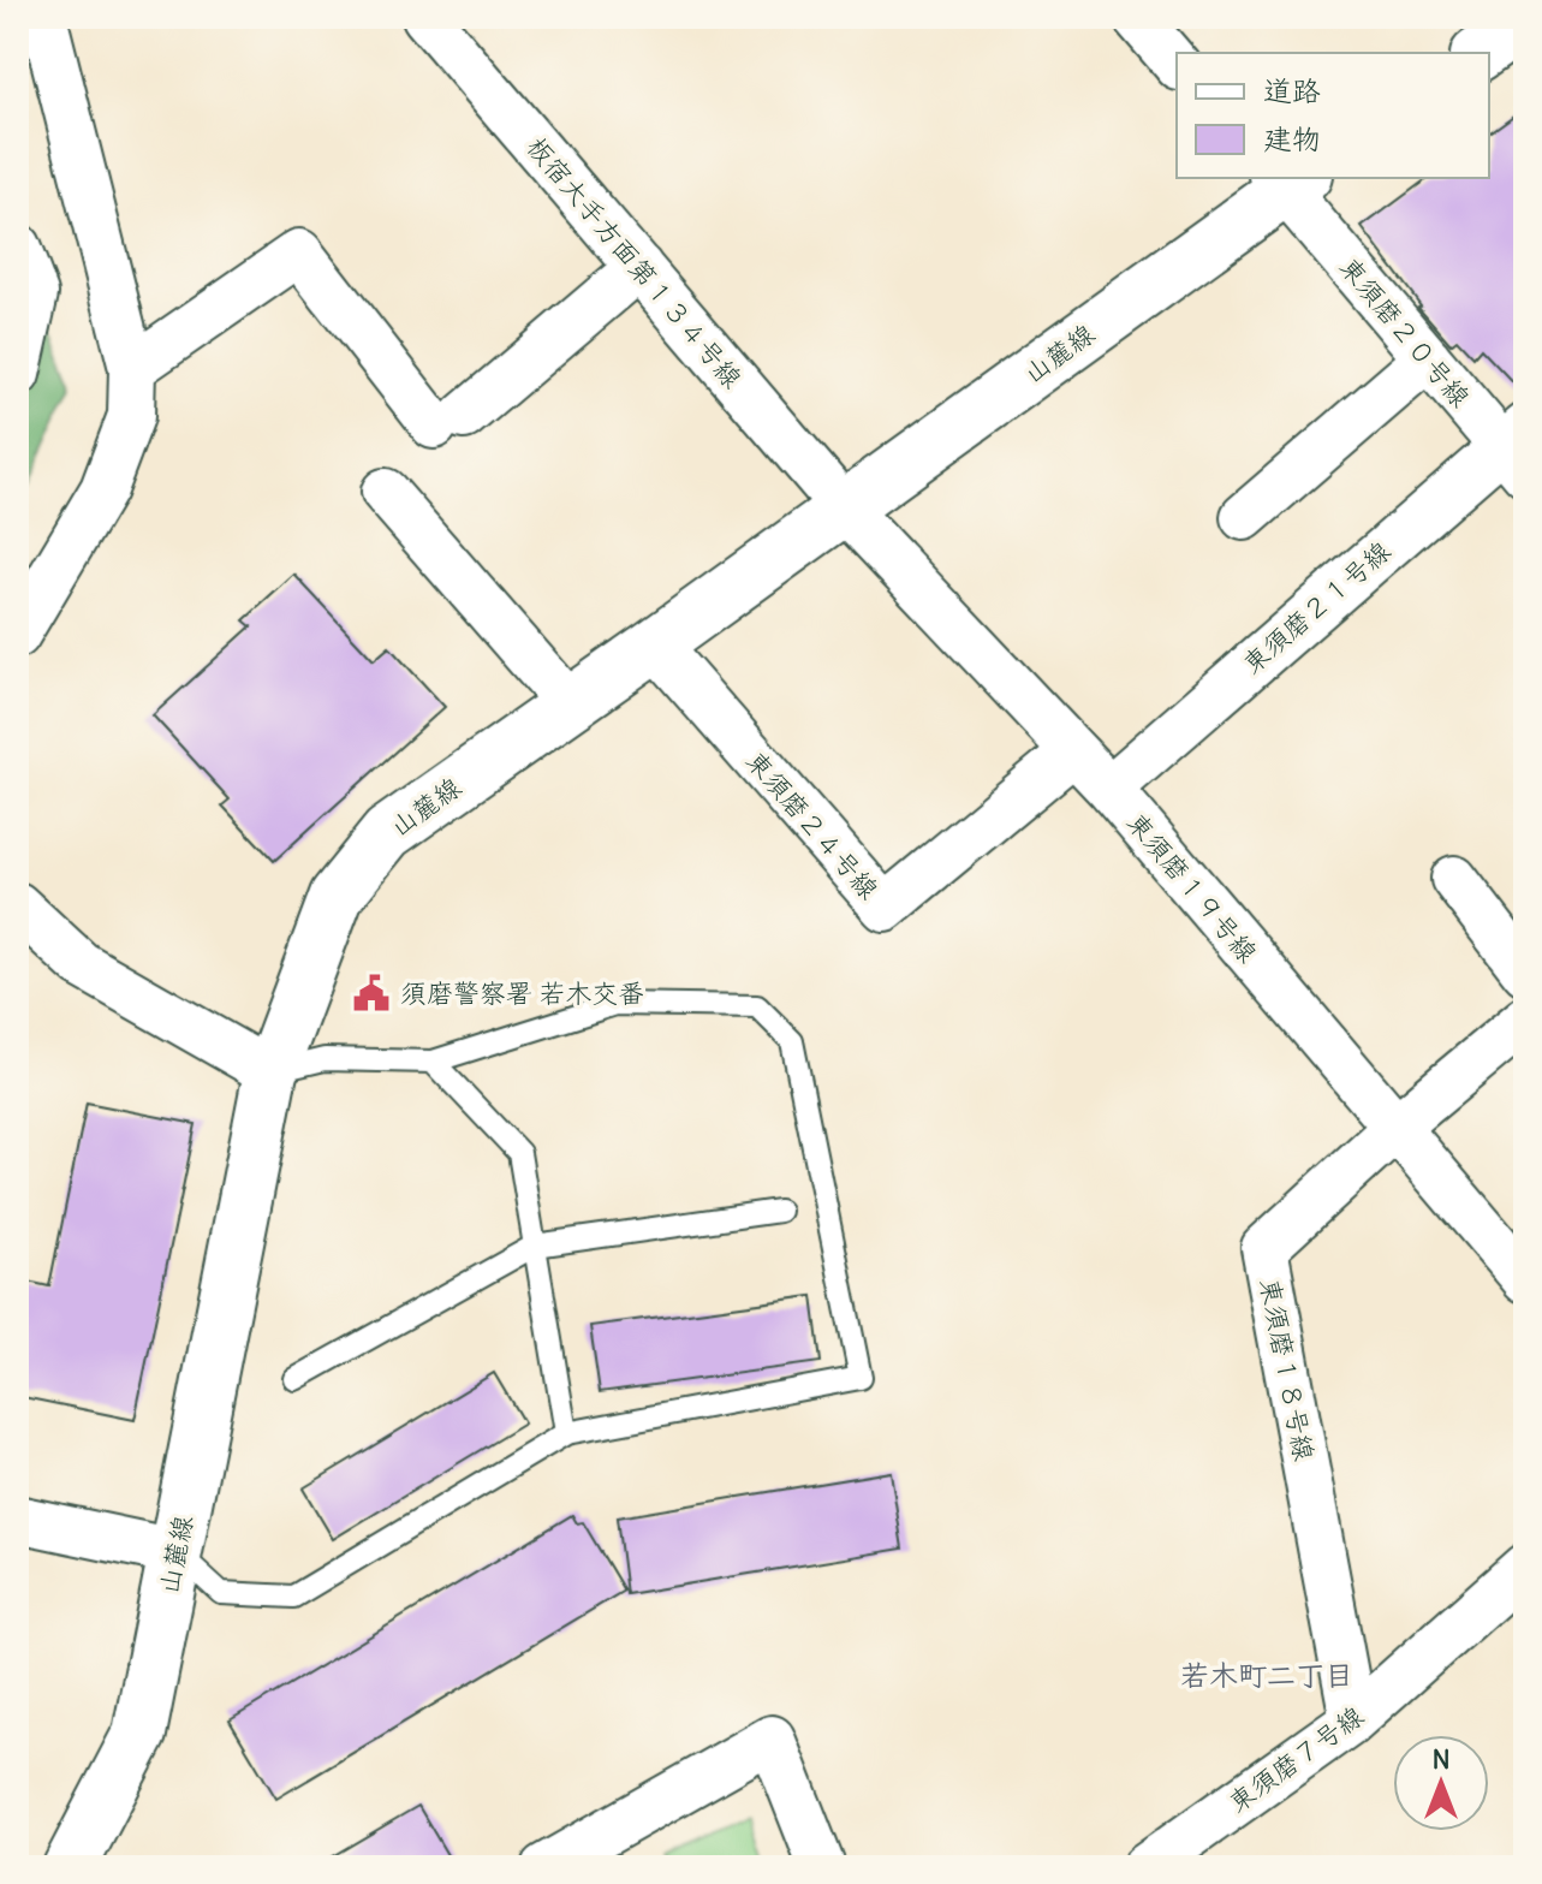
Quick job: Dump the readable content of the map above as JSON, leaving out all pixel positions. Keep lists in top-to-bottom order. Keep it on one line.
{"streets":{"main road":["山麓線"],"street":["板宿大手方面第１３４号線","東須磨２０号線","東須磨２１号線","東須磨２４号線","東須磨１９号線","東須磨１８号線","東須磨７号線"]},"crossings":[["板宿大手方面第１３４号線","山麓線"],["板宿大手方面第１３４号線","東須磨１９号線"],["東須磨２０号線","山麓線"],["東須磨２０号線","東須磨２１号線"],["山麓線","東須磨２４号線"],["山麓線","東須磨１９号線"],["東須磨２１号線","東須磨１９号線"],["東須磨２４号線","東須磨１９号線"],["東須磨１９号線","東須磨１８号線"],["東須磨１８号線","東須磨７号線"]],"districts":["若木町二丁目"],"places":{"public building":["須磨警察署 若木交番"]},"legend":["道路","建物"],"north":"top"}
